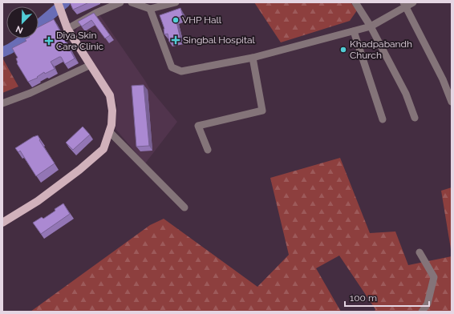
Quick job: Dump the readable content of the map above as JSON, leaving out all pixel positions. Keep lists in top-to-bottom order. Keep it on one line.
{"places":{"other":["VHP Hall","Khadpabandh Church"],"health":["Singbal Hospital","Diya Skin Care Clinic"]},"scale_bar":"100 m","north":"bottom left"}
